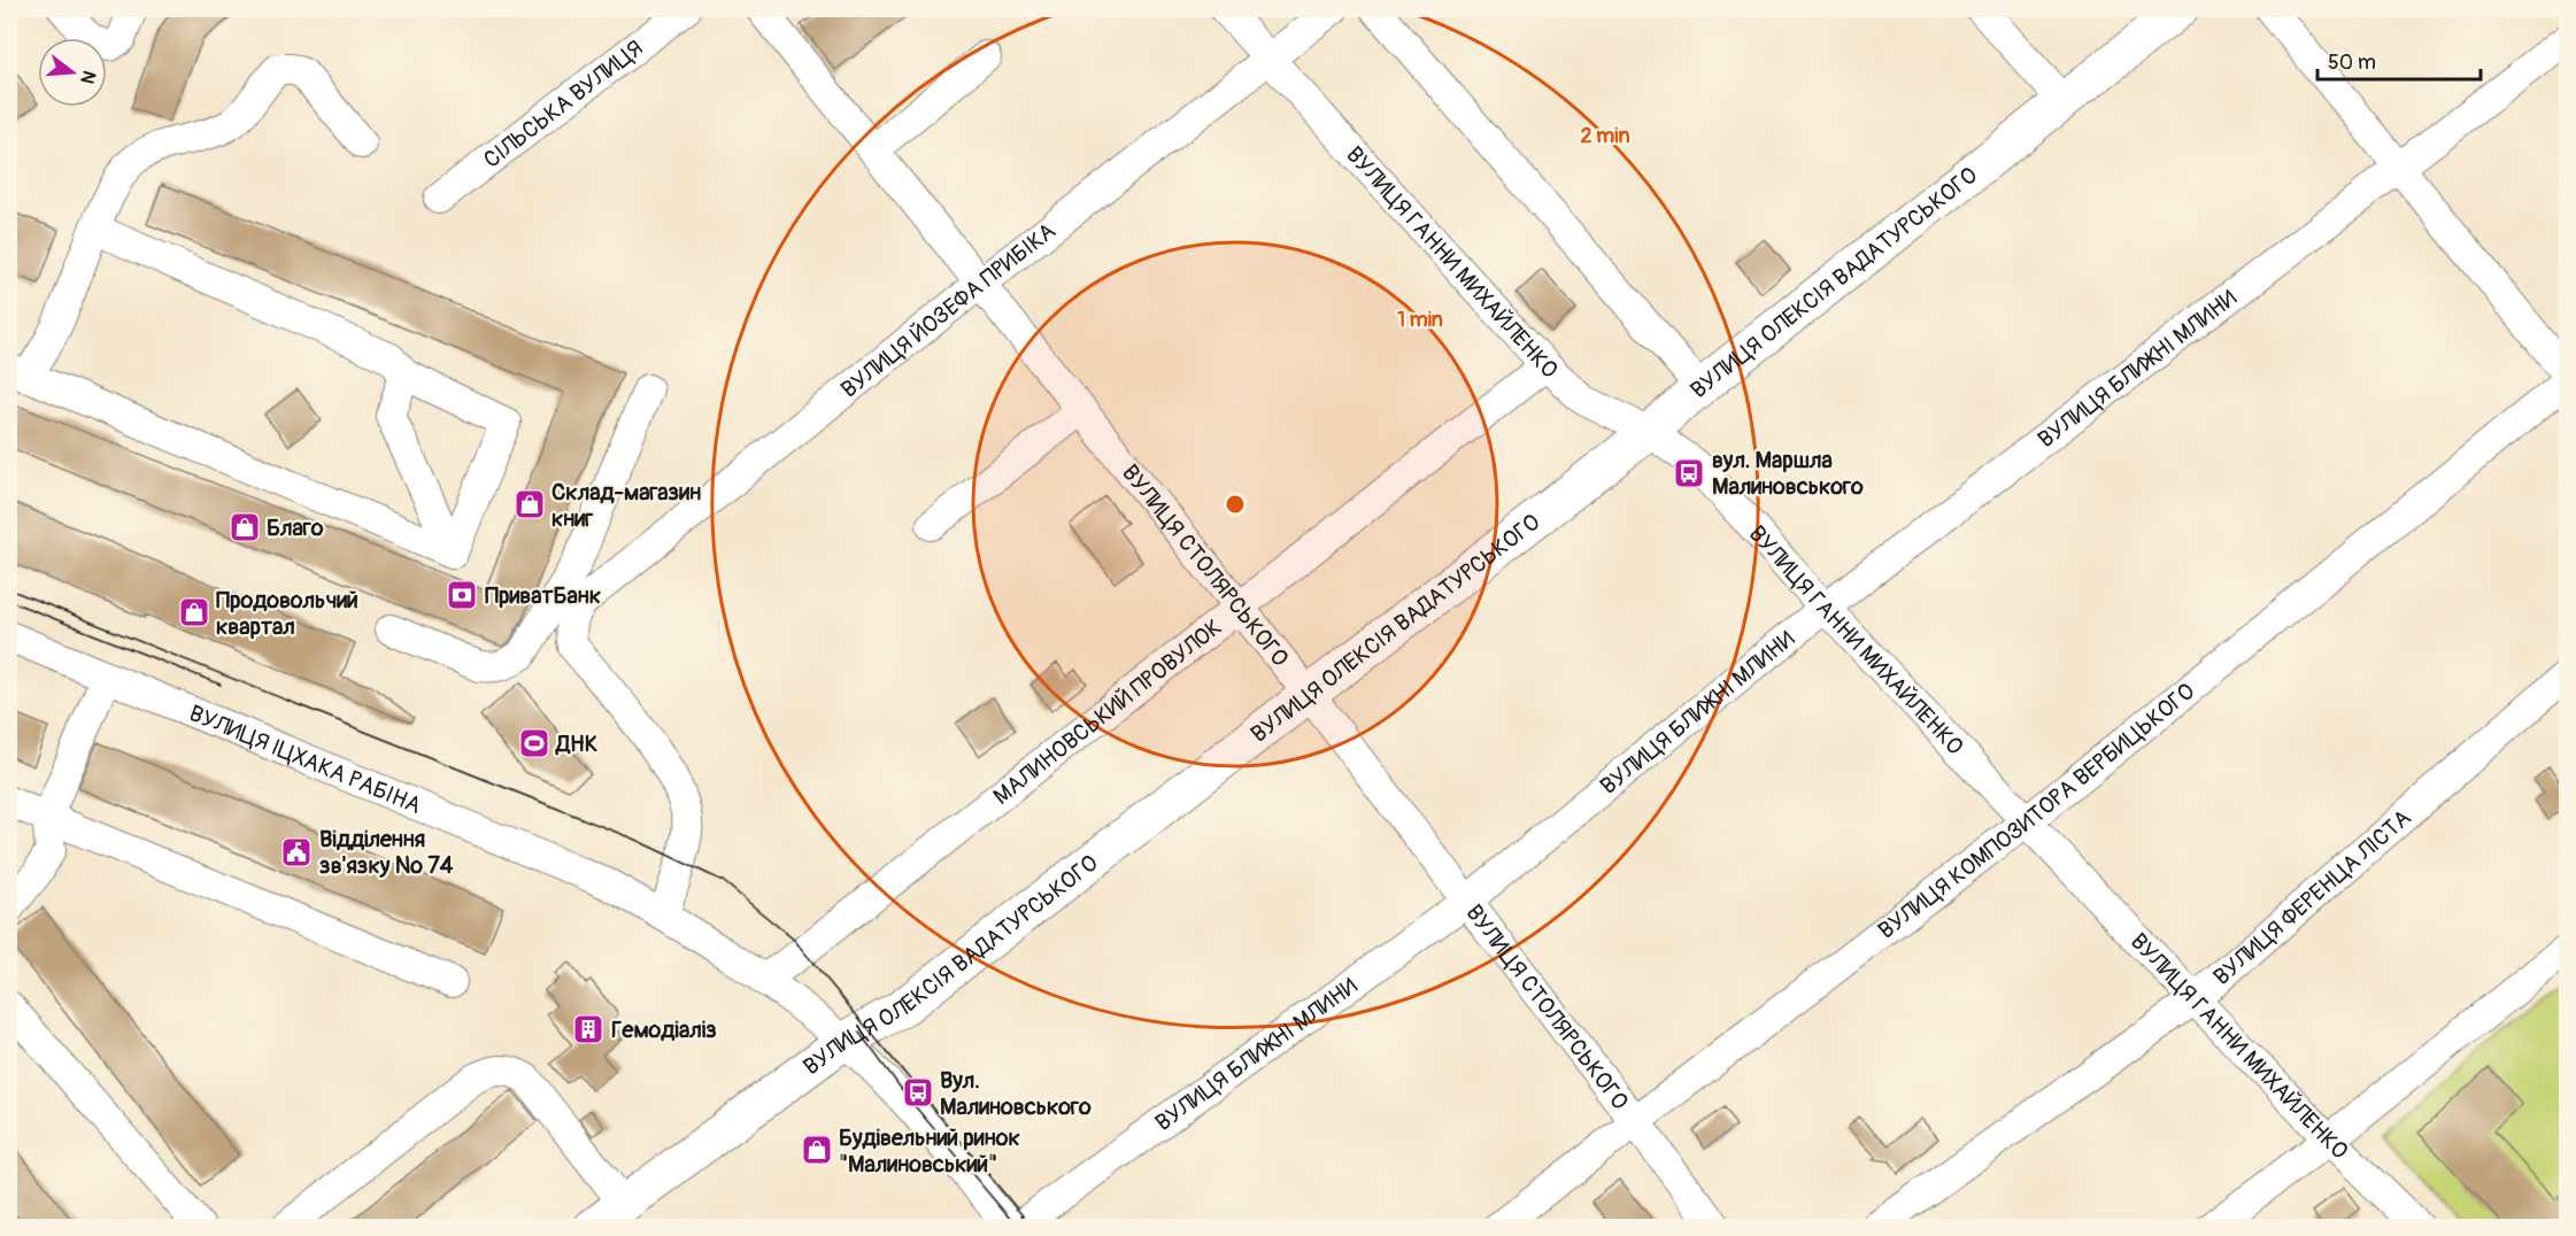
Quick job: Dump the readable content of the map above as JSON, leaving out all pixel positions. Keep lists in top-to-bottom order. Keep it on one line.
{"streets":{"main road":["ВУЛИЦЯ ОЛЕКСІЯ ВАДАТУРСЬКОГО"],"street":["СІЛЬСЬКА ВУЛИЦЯ","ВУЛИЦЯ ГАННИ МИХАЙЛЕНКО","ВУЛИЦЯ ЙОЗЕФА ПРИБІКА","ВУЛИЦЯ БЛИЖНІ МЛИНИ","ВУЛИЦЯ СТОЛЯРСЬКОГО","МАЛИНОВСЬКИЙ ПРОВУЛОК","ВУЛИЦЯ ІЦХАКА РАБІНА","ВУЛИЦЯ КОМПОЗИТОРА ВЕРБИЦЬКОГО","ВУЛИЦЯ ФЕРЕНЦА ЛІСТА"]},"crossings":[["ВУЛИЦЯ ГАННИ МИХАЙЛЕНКО","ВУЛИЦЯ ОЛЕКСІЯ ВАДАТУРСЬКОГО"],["ВУЛИЦЯ ГАННИ МИХАЙЛЕНКО","ВУЛИЦЯ ЙОЗЕФА ПРИБІКА"],["ВУЛИЦЯ ГАННИ МИХАЙЛЕНКО","ВУЛИЦЯ БЛИЖНІ МЛИНИ"],["ВУЛИЦЯ ГАННИ МИХАЙЛЕНКО","МАЛИНОВСЬКИЙ ПРОВУЛОК"],["ВУЛИЦЯ ГАННИ МИХАЙЛЕНКО","ВУЛИЦЯ КОМПОЗИТОРА ВЕРБИЦЬКОГО"],["ВУЛИЦЯ ГАННИ МИХАЙЛЕНКО","ВУЛИЦЯ ФЕРЕНЦА ЛІСТА"],["ВУЛИЦЯ ОЛЕКСІЯ ВАДАТУРСЬКОГО","ВУЛИЦЯ СТОЛЯРСЬКОГО"],["ВУЛИЦЯ ОЛЕКСІЯ ВАДАТУРСЬКОГО","ВУЛИЦЯ ІЦХАКА РАБІНА"],["ВУЛИЦЯ ЙОЗЕФА ПРИБІКА","ВУЛИЦЯ СТОЛЯРСЬКОГО"],["ВУЛИЦЯ БЛИЖНІ МЛИНИ","ВУЛИЦЯ СТОЛЯРСЬКОГО"],["ВУЛИЦЯ СТОЛЯРСЬКОГО","МАЛИНОВСЬКИЙ ПРОВУЛОК"],["ВУЛИЦЯ СТОЛЯРСЬКОГО","ВУЛИЦЯ КОМПОЗИТОРА ВЕРБИЦЬКОГО"],["МАЛИНОВСЬКИЙ ПРОВУЛОК","ВУЛИЦЯ ІЦХАКА РАБІНА"]],"places":{"bus stop":["вул. Маршла Малиновського","Вул. Малиновського"],"shop":["Склад-магазин книг","Благо","Продовольчий квартал","Будівельний ринок \"Малиновський\""],"bank":["ПриватБанк"],"sports":["ДНК"],"public building":["Відділення зв'язку № 74"],"building":["Гемодіаліз"]},"scale_bar":"50 m","north":"right","rings":["2 min","1 min"]}
